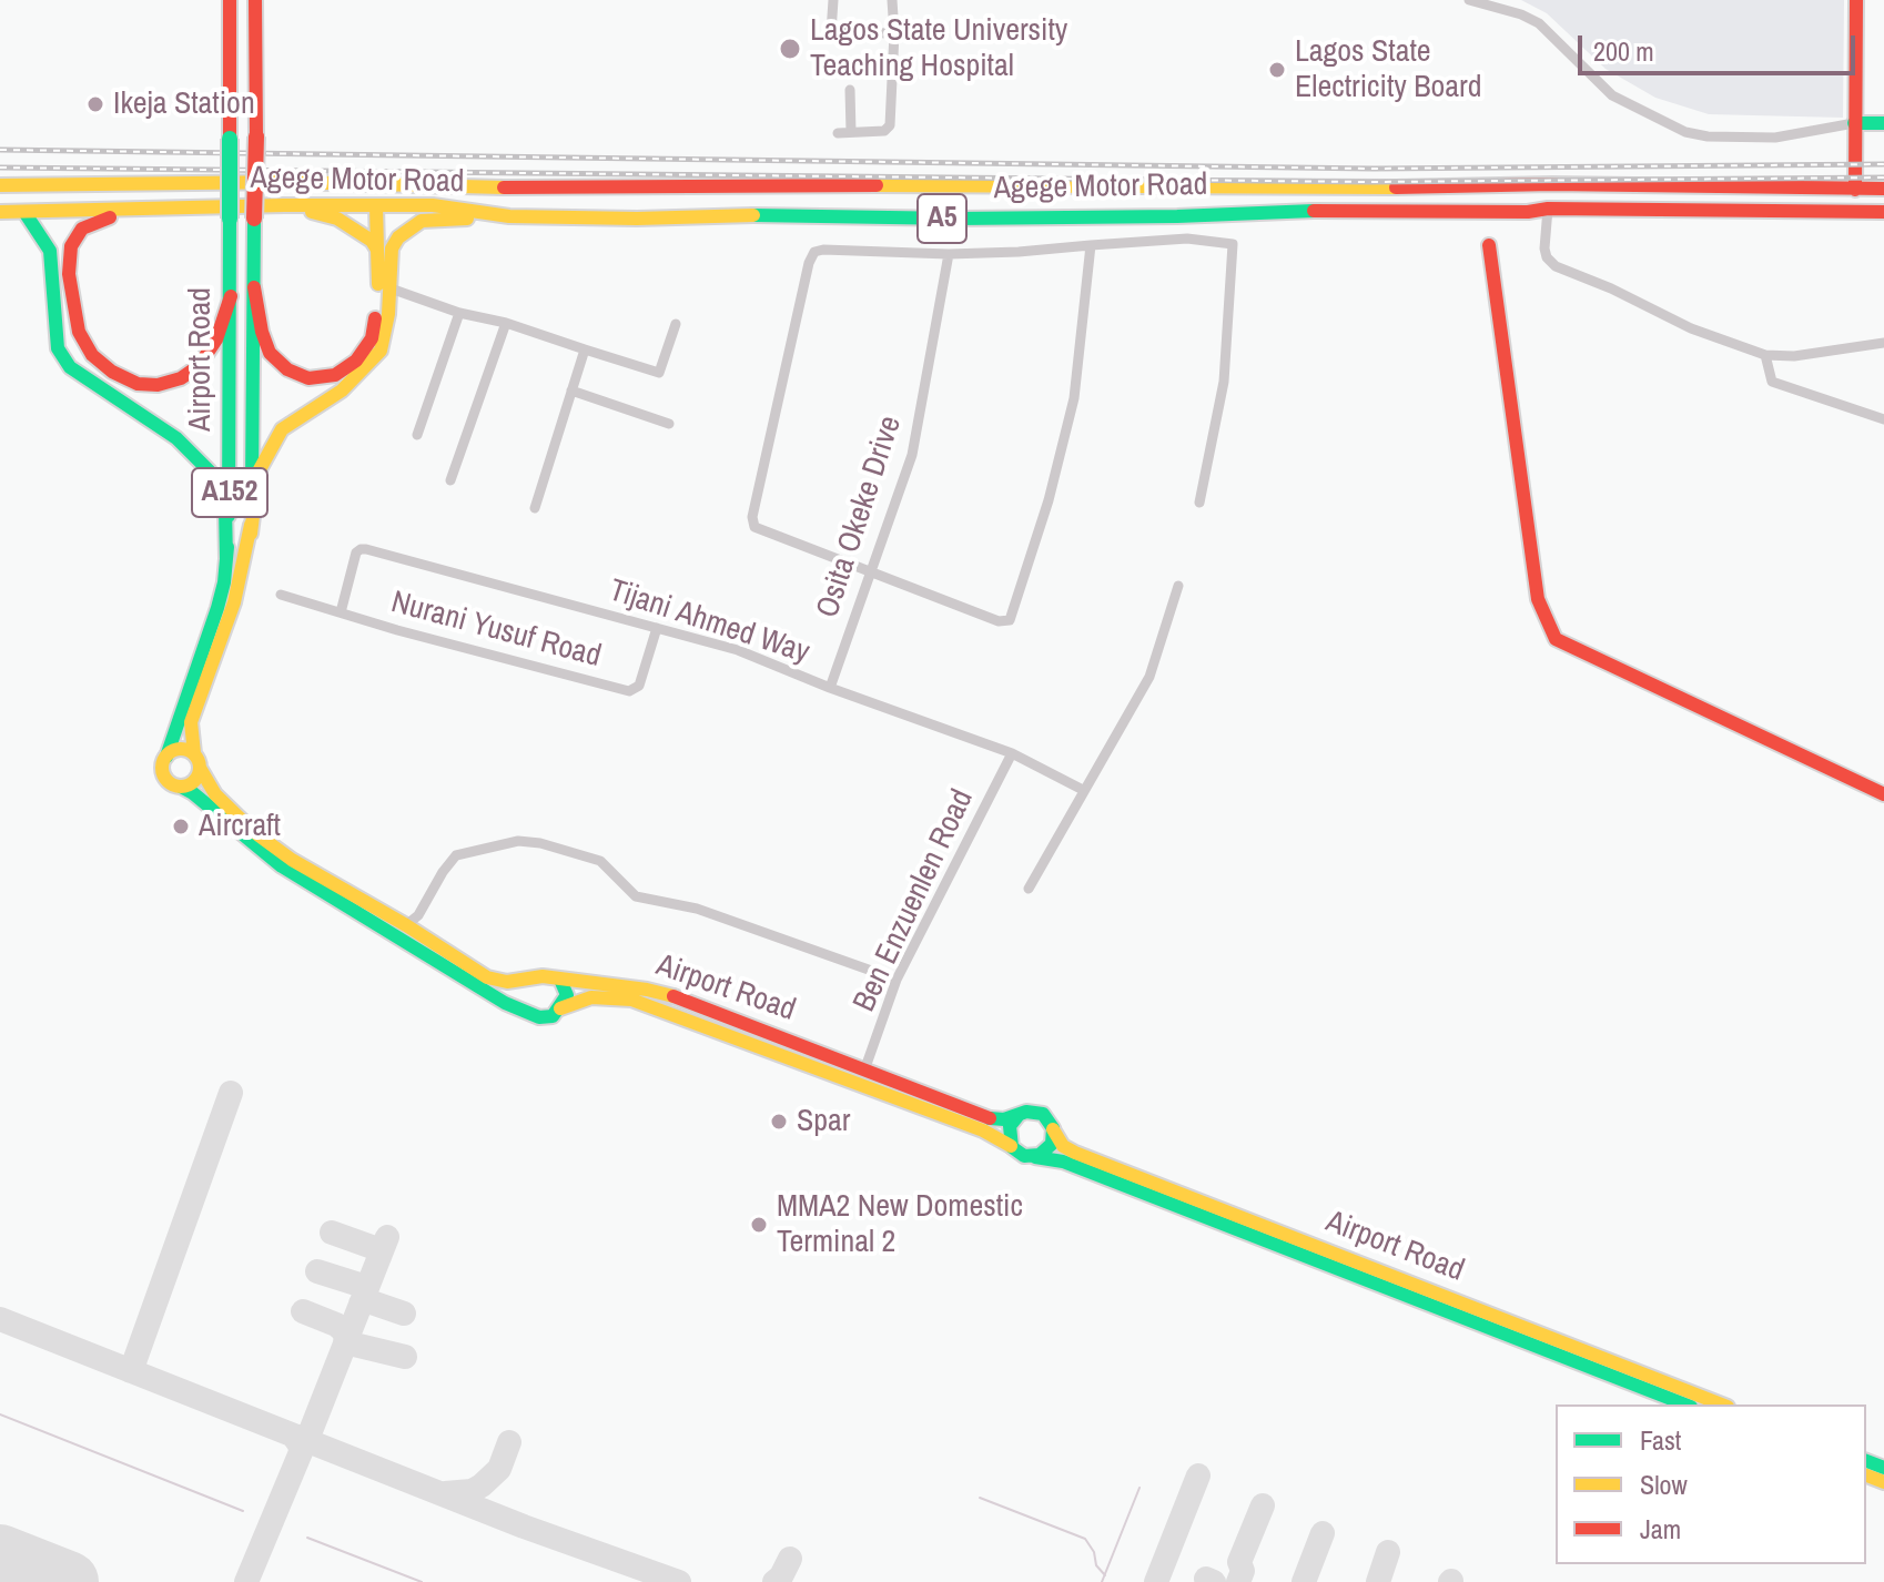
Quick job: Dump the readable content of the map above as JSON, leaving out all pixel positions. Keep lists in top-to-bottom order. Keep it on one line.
{"streets":{"main road":["Agege Motor Road","A5","Airport Road","A152"],"street":["Osita Okeke Drive","Tijani Ahmed Way","Nurani Yusuf Road","Ben Enzuenlen Road"]},"crossings":[["Airport Road","Ben Enzuenlen Road"],["Osita Okeke Drive","Tijani Ahmed Way"],["Tijani Ahmed Way","Nurani Yusuf Road"],["Tijani Ahmed Way","Ben Enzuenlen Road"]],"places":["Lagos State University Teaching Hospital","Lagos State Electricity Board","Ikeja Station","Aircraft","Spar","MMA2 New Domestic Terminal 2"],"legend":["Fast","Slow","Jam"],"scale_bar":"200 m"}
